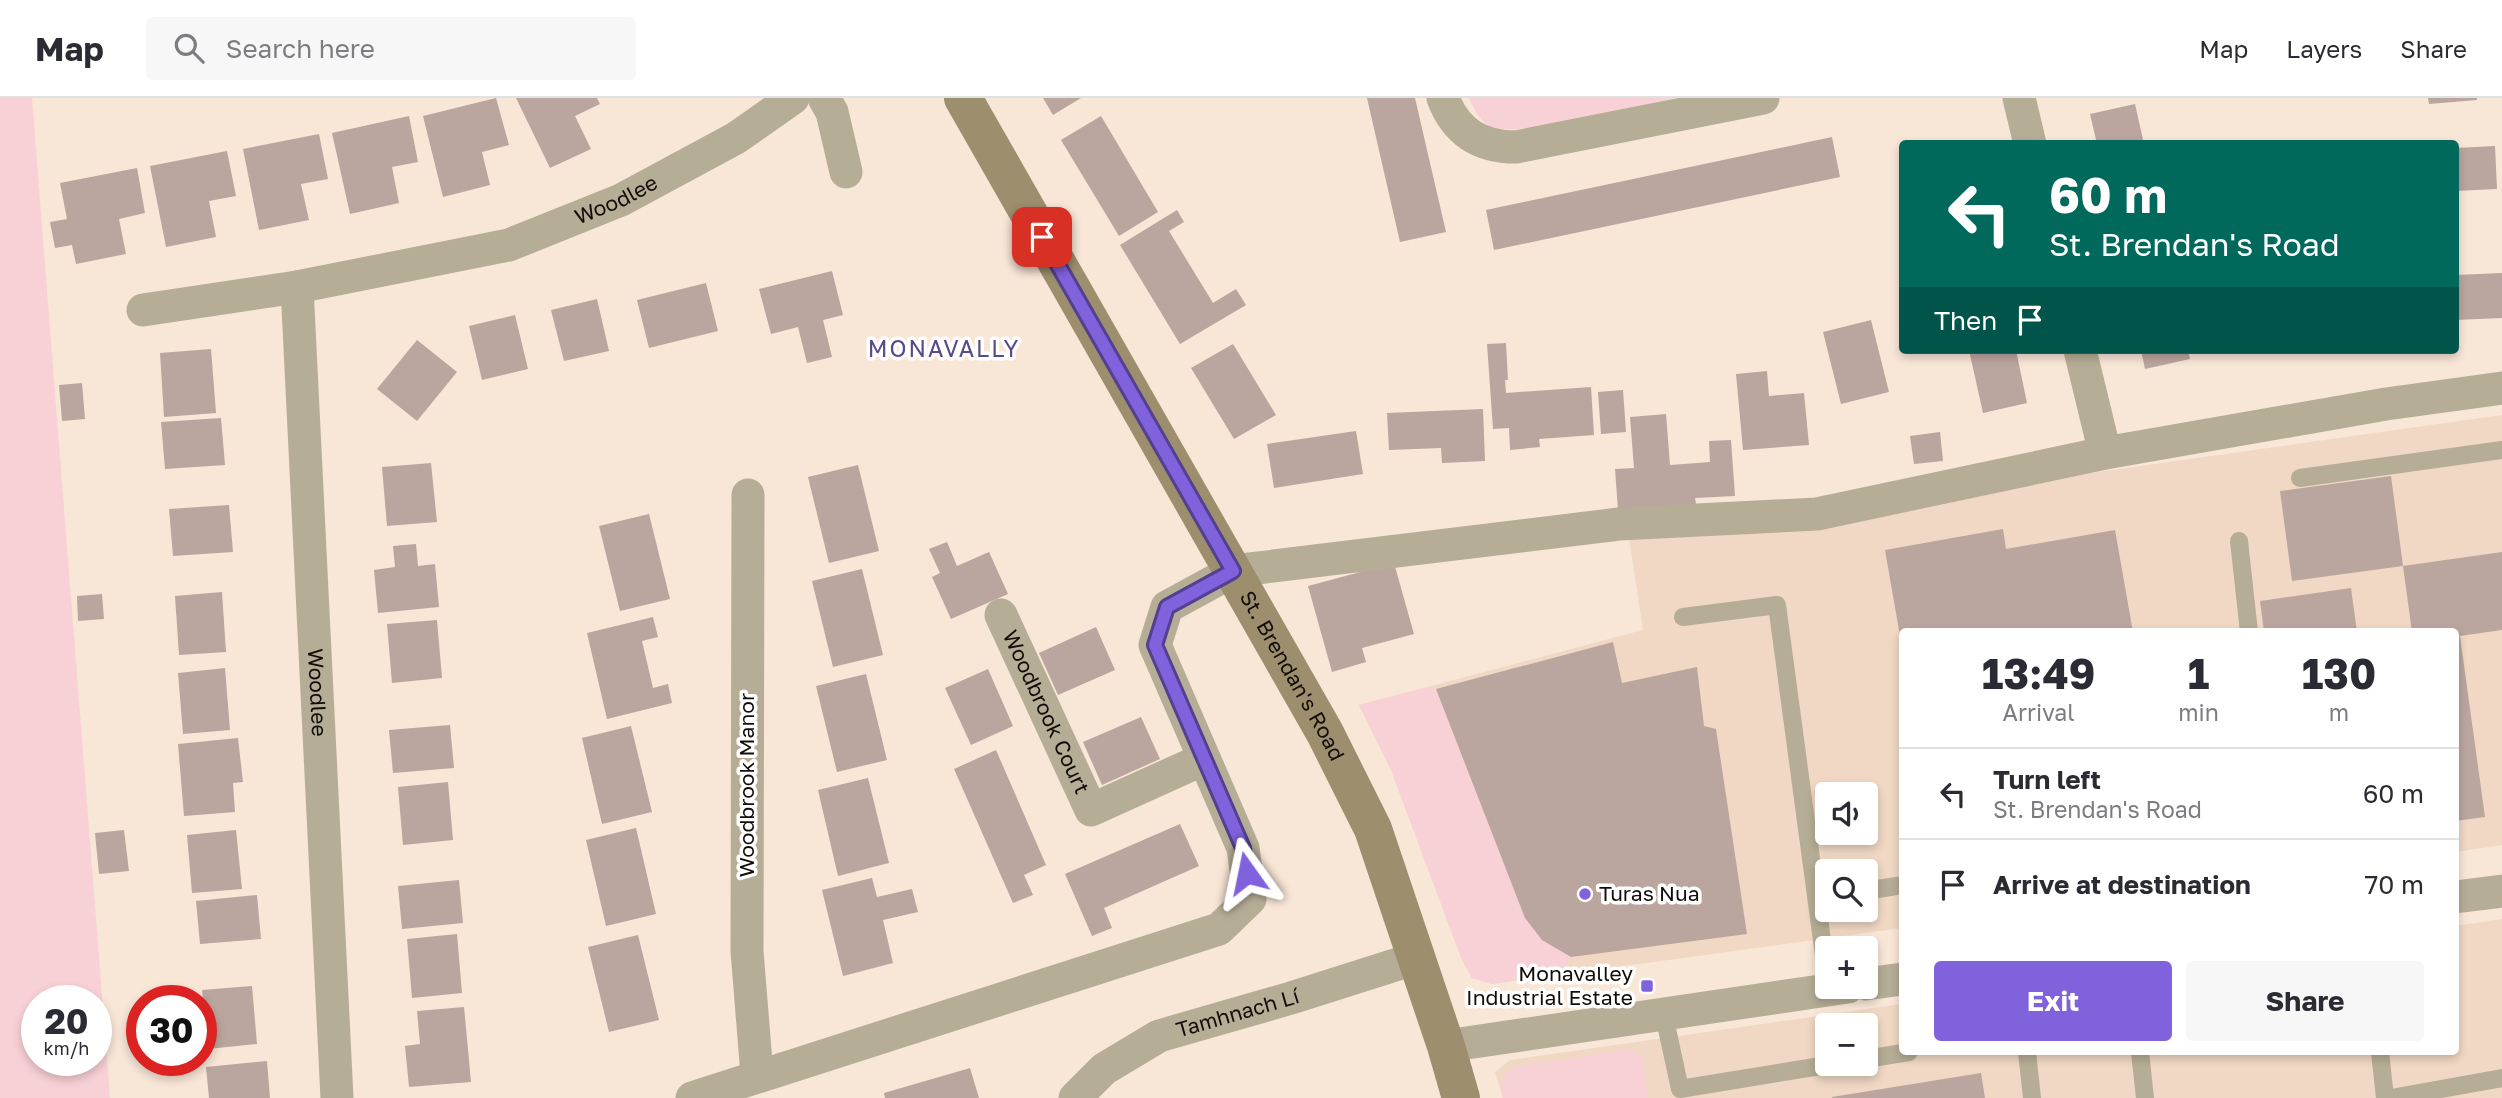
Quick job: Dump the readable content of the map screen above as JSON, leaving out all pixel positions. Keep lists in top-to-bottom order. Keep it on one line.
{"streets":{"main road":["St. Brendan's Road"],"street":["Woodlee","Woodbrook Court","Woodbrook Manor","Tamhnach Lí"]},"crossings":[["St. Brendan's Road","Tamhnach Lí"]],"districts":["MONAVALLY"],"places":{"other":["Turas Nua"],"transit":["Monavalley Industrial Estate"]},"page":{"header":"Map","search":"Search here","nav":["Map","Layers","Share"],"turn":["60 m","St. Brendan's Road"],"then":"Then","eta":["13:49","Arrival","1","min","130","m"],"list":[{"name":"Turn left","note":"St. Brendan's Road","value":"60 m"},{"name":"Arrive at destination","value":"70 m"}],"map_buttons":["+","−"],"buttons":["Exit","Share"],"speed":"20 km/h","limit":"30"}}
